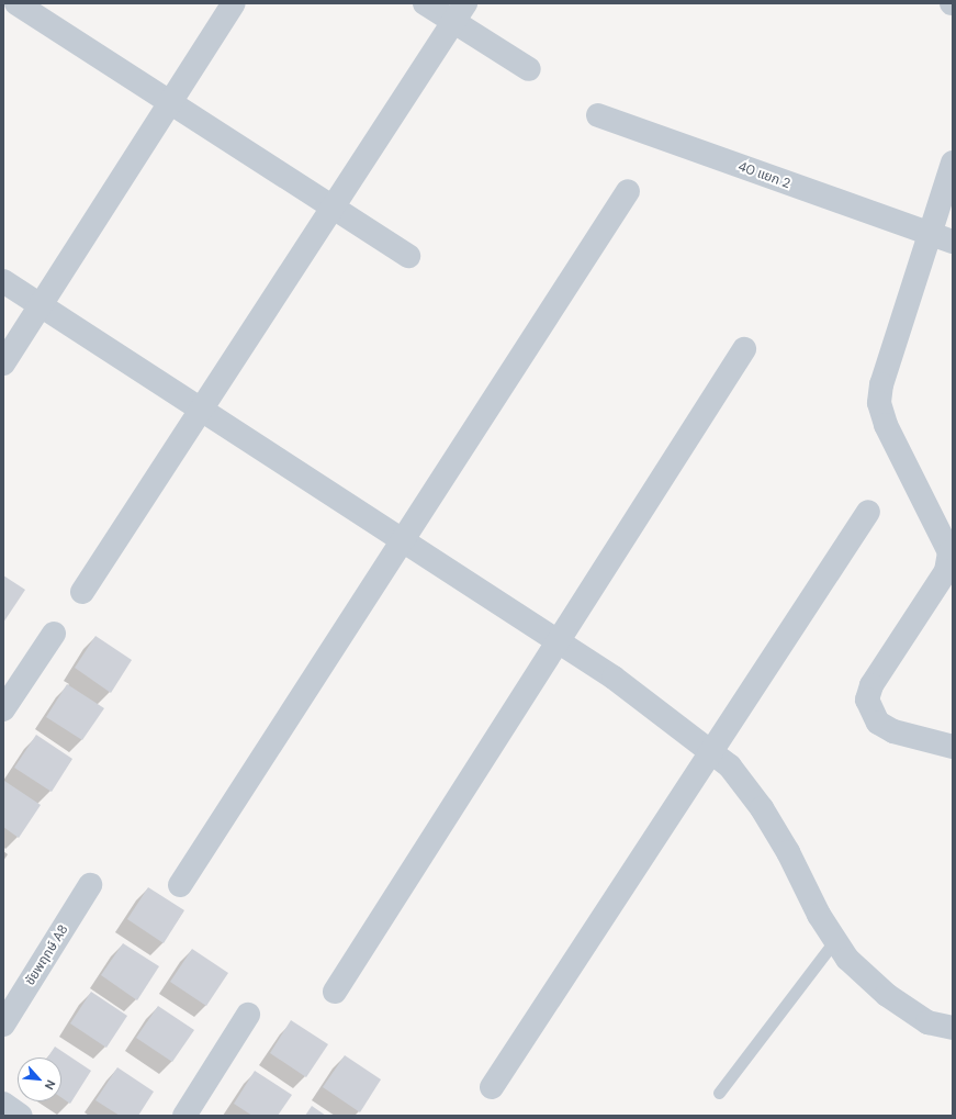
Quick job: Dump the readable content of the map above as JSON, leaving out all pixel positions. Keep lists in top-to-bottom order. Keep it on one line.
{"streets":{"street":["40 แยก 2","ชัยพฤกษ์ A8"]},"north":"bottom right"}
